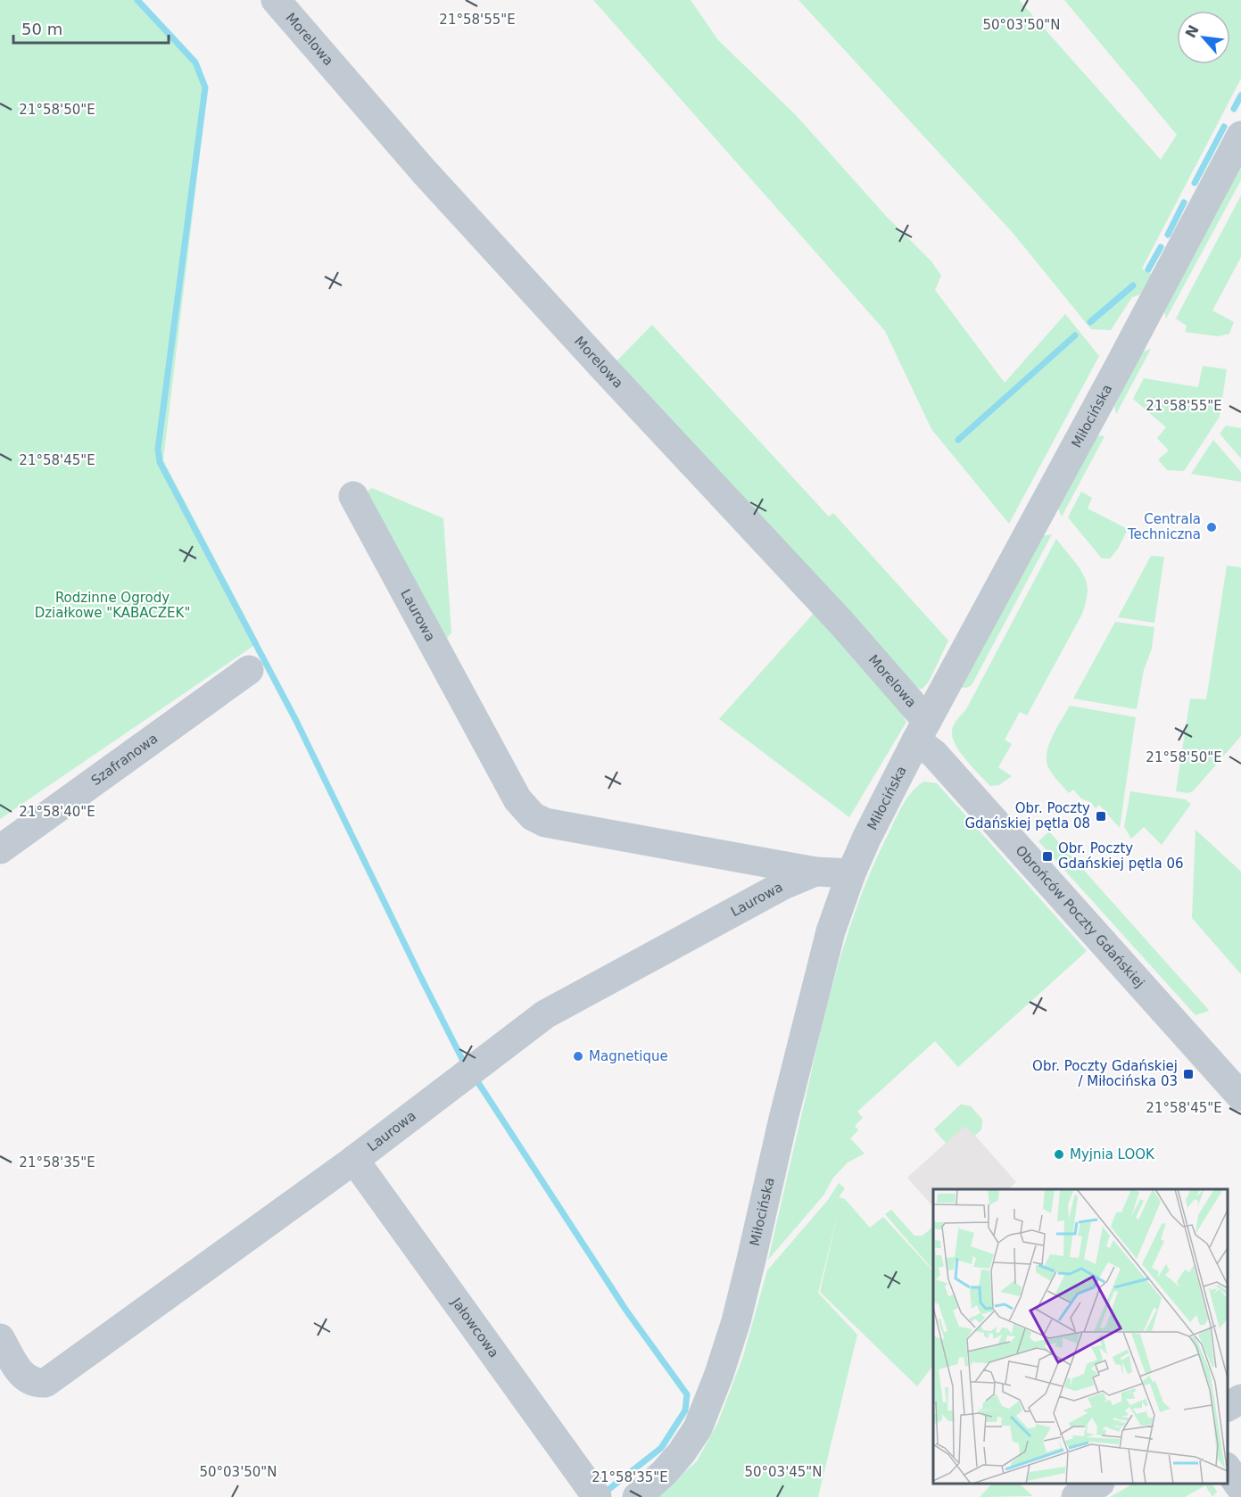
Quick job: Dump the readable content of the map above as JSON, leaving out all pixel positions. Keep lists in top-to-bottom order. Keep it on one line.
{"streets":{"street":["Morelowa","Miłocińska","Laurowa","Szafranowa","Obrońców Poczty Gdańskiej","Jałowcowa"]},"crossings":[["Morelowa","Miłocińska"],["Morelowa","Obrońców Poczty Gdańskiej"],["Miłocińska","Laurowa"],["Miłocińska","Obrońców Poczty Gdańskiej"],["Laurowa","Jałowcowa"]],"parks":["Rodzinne Ogrody Działkowe \"KABACZEK\""],"places":{"other":["Centrala Techniczna","Magnetique","Myjnia LOOK"],"transit":["Obr. Poczty Gdańskiej pętla 08","Obr. Poczty Gdańskiej pętla 06","Obr. Poczty Gdańskiej / Miłocińska 03"]},"scale_bar":"50 m","north":"top left","coordinates":["21°58'55\"E","50°03'50\"N","21°58'50\"E","21°58'45\"E","21°58'40\"E","21°58'35\"E","50°03'45\"N"]}
